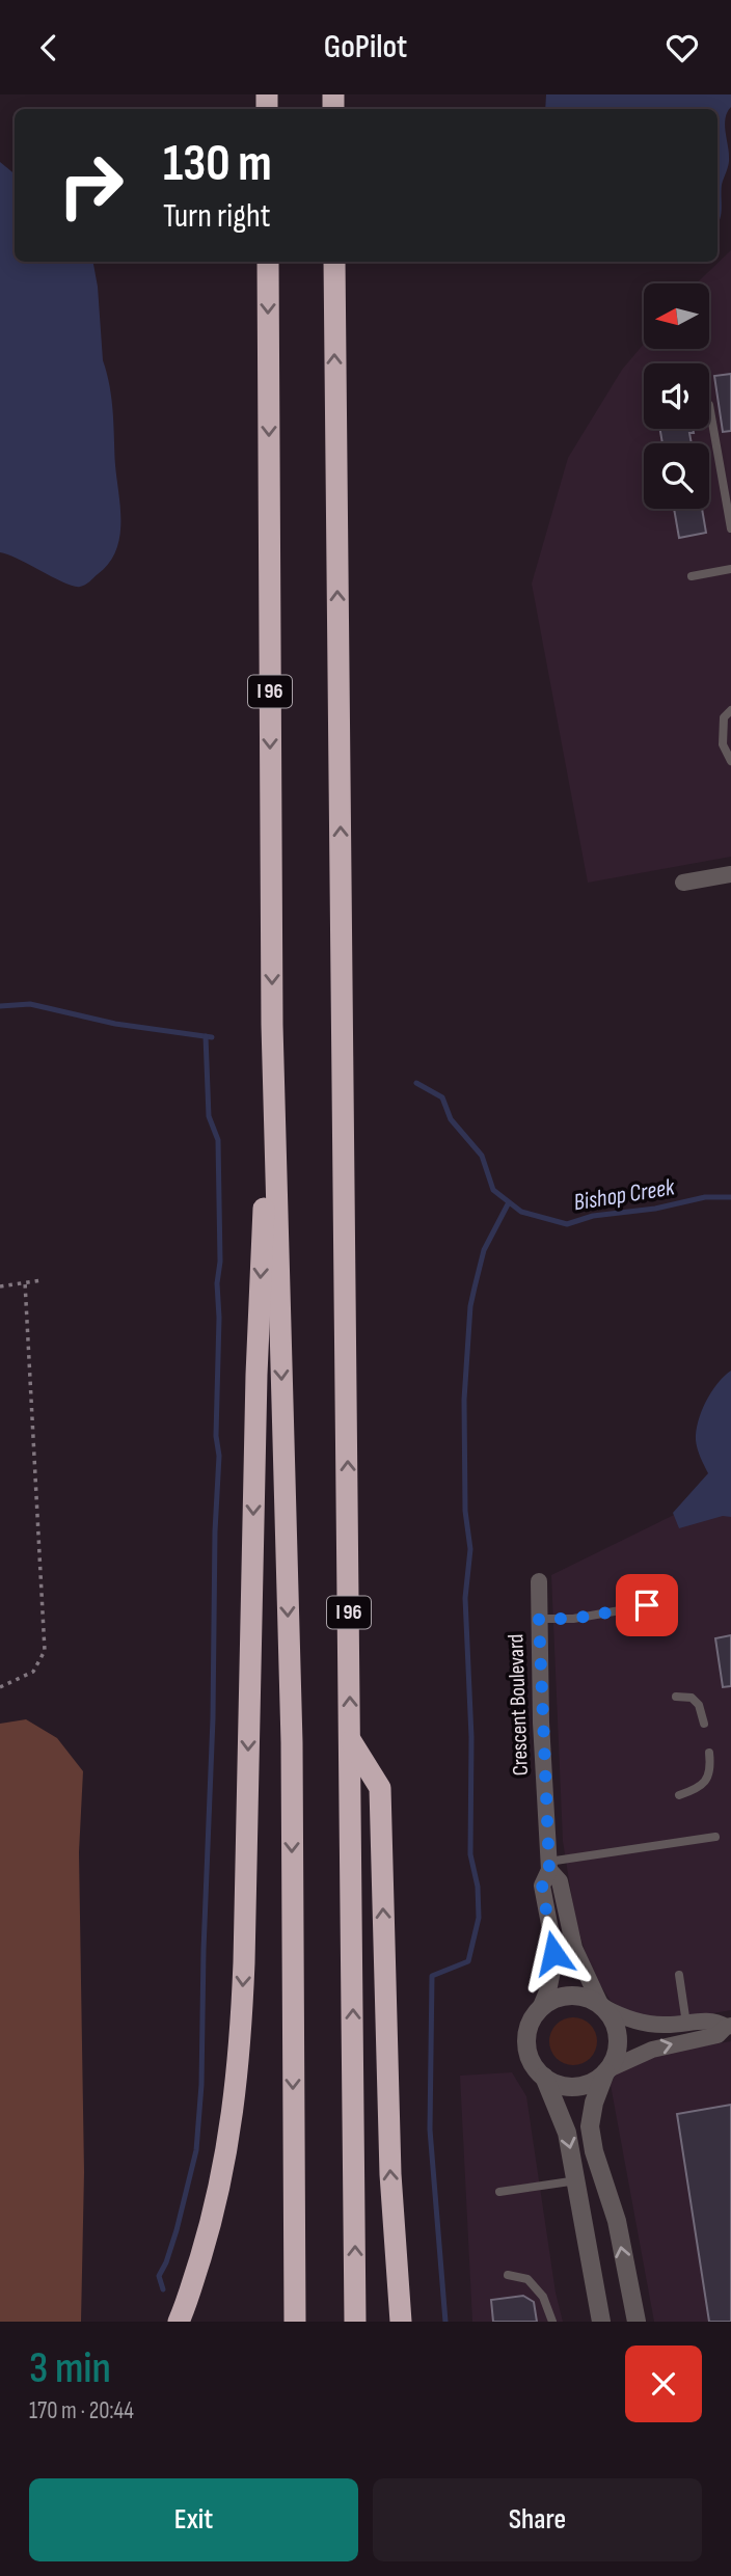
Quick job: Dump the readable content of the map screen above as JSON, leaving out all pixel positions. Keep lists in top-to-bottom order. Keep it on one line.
{"streets":{"highway":["I 96"],"street":["Crescent Boulevard"]},"water":["Bishop Creek"],"north":"left","page":{"header":"GoPilot","turn":["130 m","Turn right"],"heading":["3 min","170 m · 20:44"],"buttons":["Exit","Share"]}}
